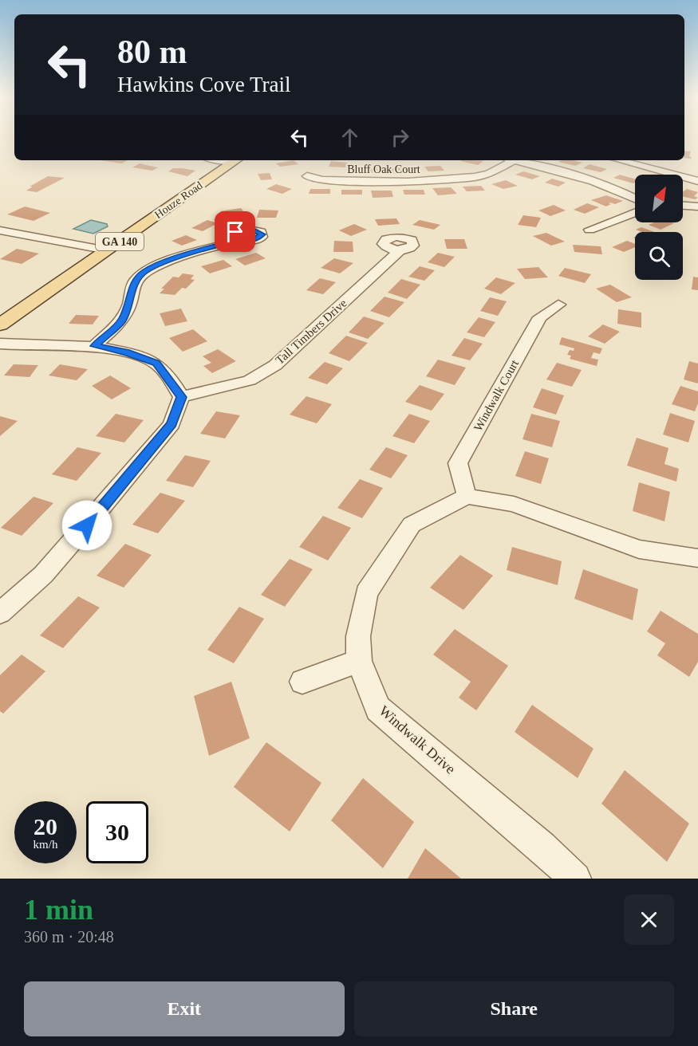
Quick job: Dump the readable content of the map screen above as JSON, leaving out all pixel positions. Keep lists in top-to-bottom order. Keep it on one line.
{"streets":{"main road":["Houze Road","GA 140"],"street":["Bluff Oak Court","Tall Timbers Drive","Windwalk Court","Windwalk Drive"]},"crossings":[["Windwalk Court","Windwalk Drive"]],"north":"top right","page":{"turn":["80 m","Hawkins Cove Trail"],"speed":"20 km/h","limit":"30","heading":["1 min","360 m · 20:48"],"buttons":["Exit","Share"]}}
